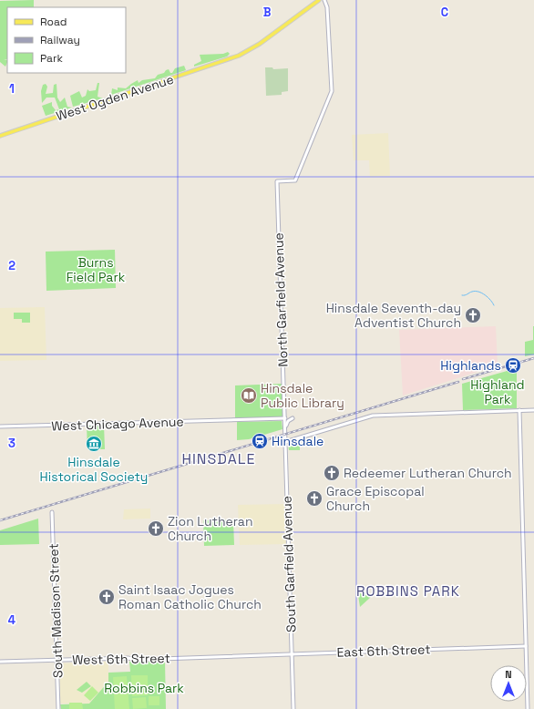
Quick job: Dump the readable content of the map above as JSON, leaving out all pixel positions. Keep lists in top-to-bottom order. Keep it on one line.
{"streets":{"main road":["West Ogden Avenue","North Garfield Avenue","West Chicago Avenue","South Garfield Avenue","South Madison Street","East 6th Street","West 6th Street"]},"crossings":[["North Garfield Avenue","West Chicago Avenue"],["North Garfield Avenue","South Garfield Avenue"],["West Chicago Avenue","South Garfield Avenue"],["South Garfield Avenue","East 6th Street"],["South Madison Street","West 6th Street"],["East 6th Street","West 6th Street"]],"districts":["HINSDALE","ROBBINS PARK"],"parks":["Burns Field Park","Highland Park","Robbins Park"],"places":{"church":["Hinsdale Seventh-day Adventist Church","Redeemer Lutheran Church","Grace Episcopal Church","Zion Lutheran Church","Saint Isaac Jogues Roman Catholic Church"],"station":["Highlands","Hinsdale"],"library":["Hinsdale Public Library"],"museum":["Hinsdale Historical Society"]},"legend":["Road","Railway","Park"],"north":"top","grid":{"columns":["B","C"],"rows":["1","2","3","4"]}}
